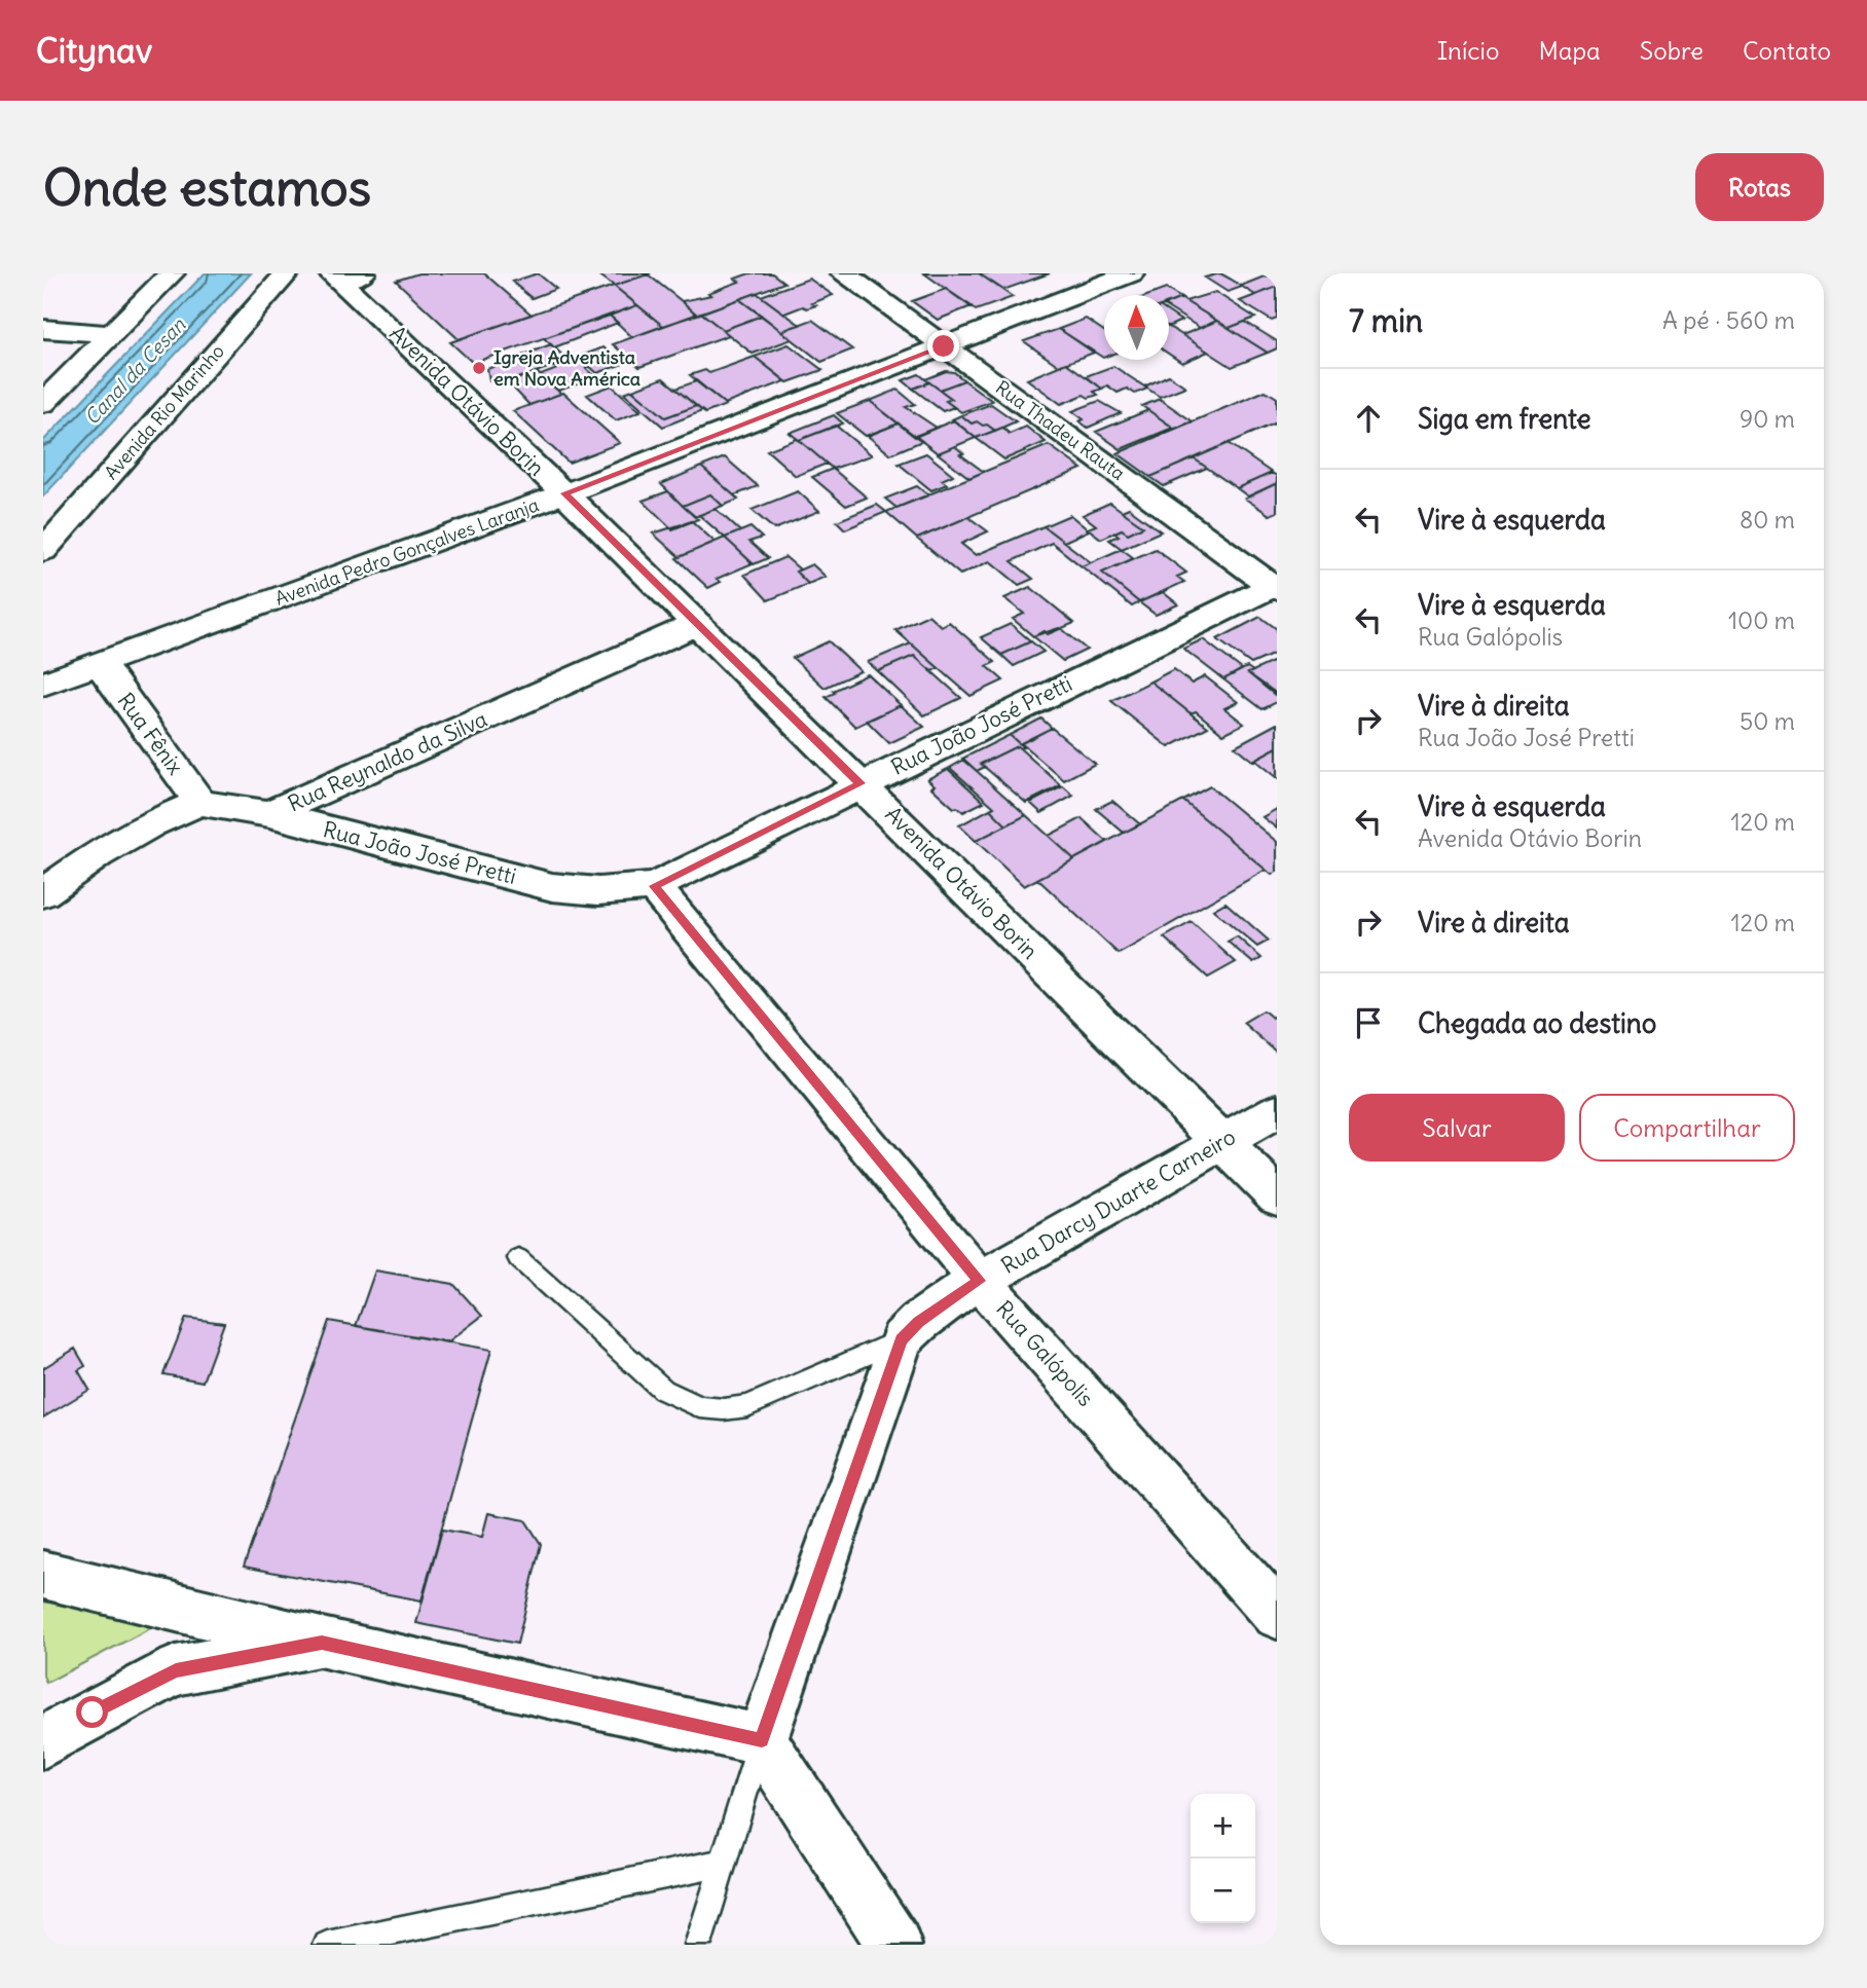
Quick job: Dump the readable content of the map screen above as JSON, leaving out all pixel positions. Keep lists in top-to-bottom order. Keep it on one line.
{"streets":{"street":["Avenida Otávio Borin","Avenida Rio Marinho","Rua Thadeu Rauta","Avenida Pedro Gonçalves Laranja","Rua João José Pretti","Rua Fênix","Rua Reynaldo da Silva","Rua Darcy Duarte Carneiro","Rua Galópolis"]},"crossings":[["Avenida Otávio Borin","Avenida Pedro Gonçalves Laranja"],["Avenida Otávio Borin","Rua João José Pretti"],["Avenida Otávio Borin","Rua Reynaldo da Silva"],["Avenida Otávio Borin","Rua Darcy Duarte Carneiro"],["Rua Thadeu Rauta","Avenida Pedro Gonçalves Laranja"],["Rua Thadeu Rauta","Rua João José Pretti"],["Avenida Pedro Gonçalves Laranja","Rua Fênix"],["Rua João José Pretti","Rua Reynaldo da Silva"],["Rua João José Pretti","Rua Galópolis"],["Rua Fênix","Rua Reynaldo da Silva"],["Rua Darcy Duarte Carneiro","Rua Galópolis"]],"water":["Canal da Cesan"],"places":["Igreja Adventista em Nova América"],"north":"top","page":{"header":"Citynav","nav":["Início","Mapa","Sobre","Contato"],"buttons":["Rotas",["Salvar","Compartilhar"]],"title":"Onde estamos","heading":["7 min","A pé · 560 m"],"list":[["Siga em frente","90 m"],["Vire à esquerda","80 m"],["Vire à esquerda","Rua Galópolis","100 m"],["Vire à direita","Rua João José Pretti","50 m"],["Vire à esquerda","Avenida Otávio Borin","120 m"],["Vire à direita","120 m"],"Chegada ao destino"],"map_buttons":["+","−"]}}
